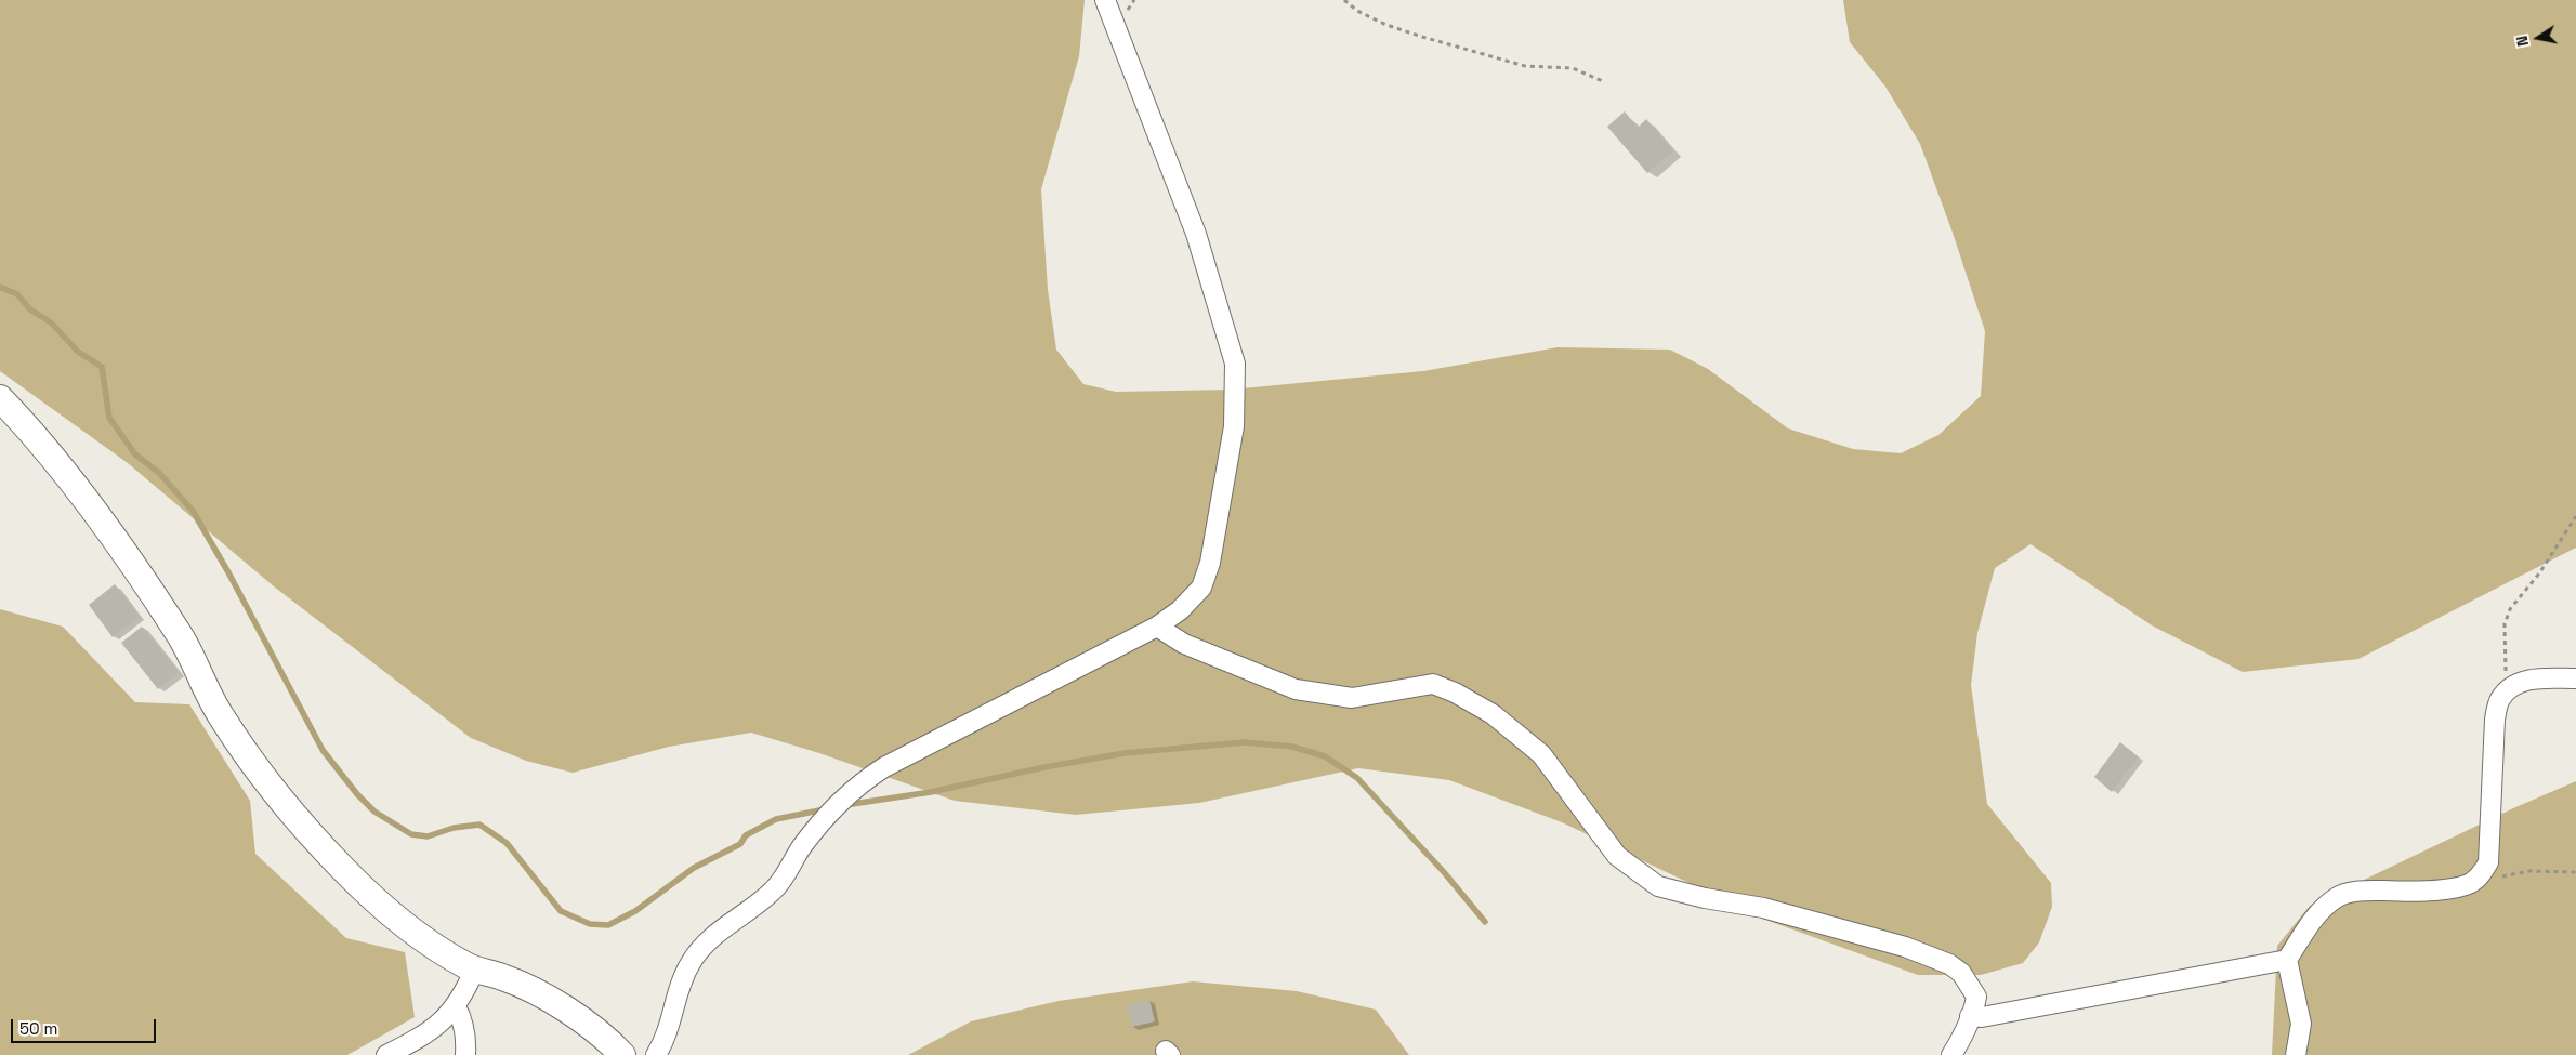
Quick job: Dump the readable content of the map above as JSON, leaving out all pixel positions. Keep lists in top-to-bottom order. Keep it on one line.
{"scale_bar":"50 m","north":"left"}
